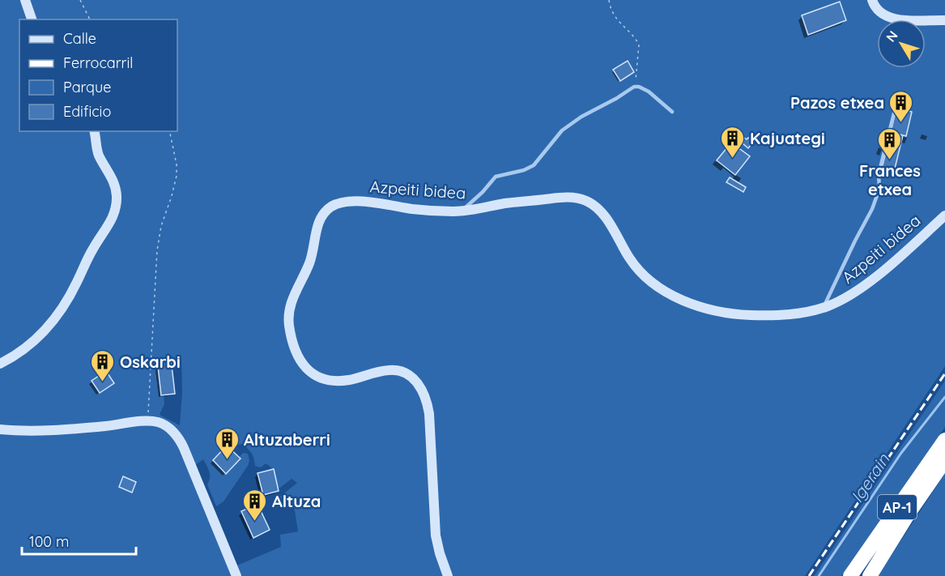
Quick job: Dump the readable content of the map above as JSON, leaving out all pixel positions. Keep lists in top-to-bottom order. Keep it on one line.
{"streets":{"highway":["AP-1"],"main road":["Azpeiti bidea"]},"water":["Igerain"],"places":{"building":["Pazos etxea","Kajuategi","Frances etxea","Oskarbi","Altuzaberri","Altuza"]},"legend":["Calle","Ferrocarril","Parque","Edificio"],"scale_bar":"100 m","north":"top left"}
